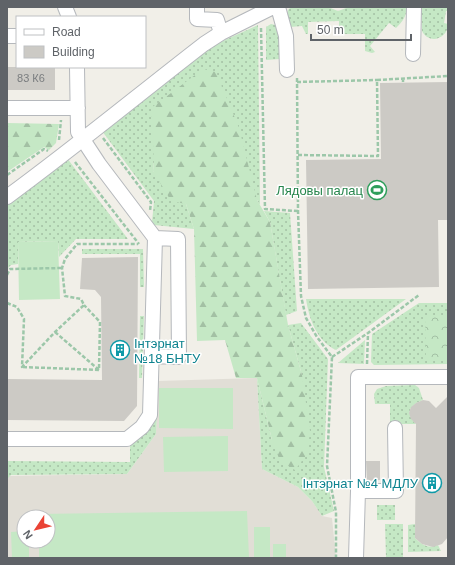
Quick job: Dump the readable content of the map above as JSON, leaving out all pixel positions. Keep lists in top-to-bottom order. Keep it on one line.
{"places":{"sports":["Лядовы палац"],"building":["Інтэрнат №18 БНТУ","Інтэрнат №4 МДЛУ"]},"house_numbers":["83 К6"],"legend":["Road","Building"],"scale_bar":"50 m","north":"bottom left"}
